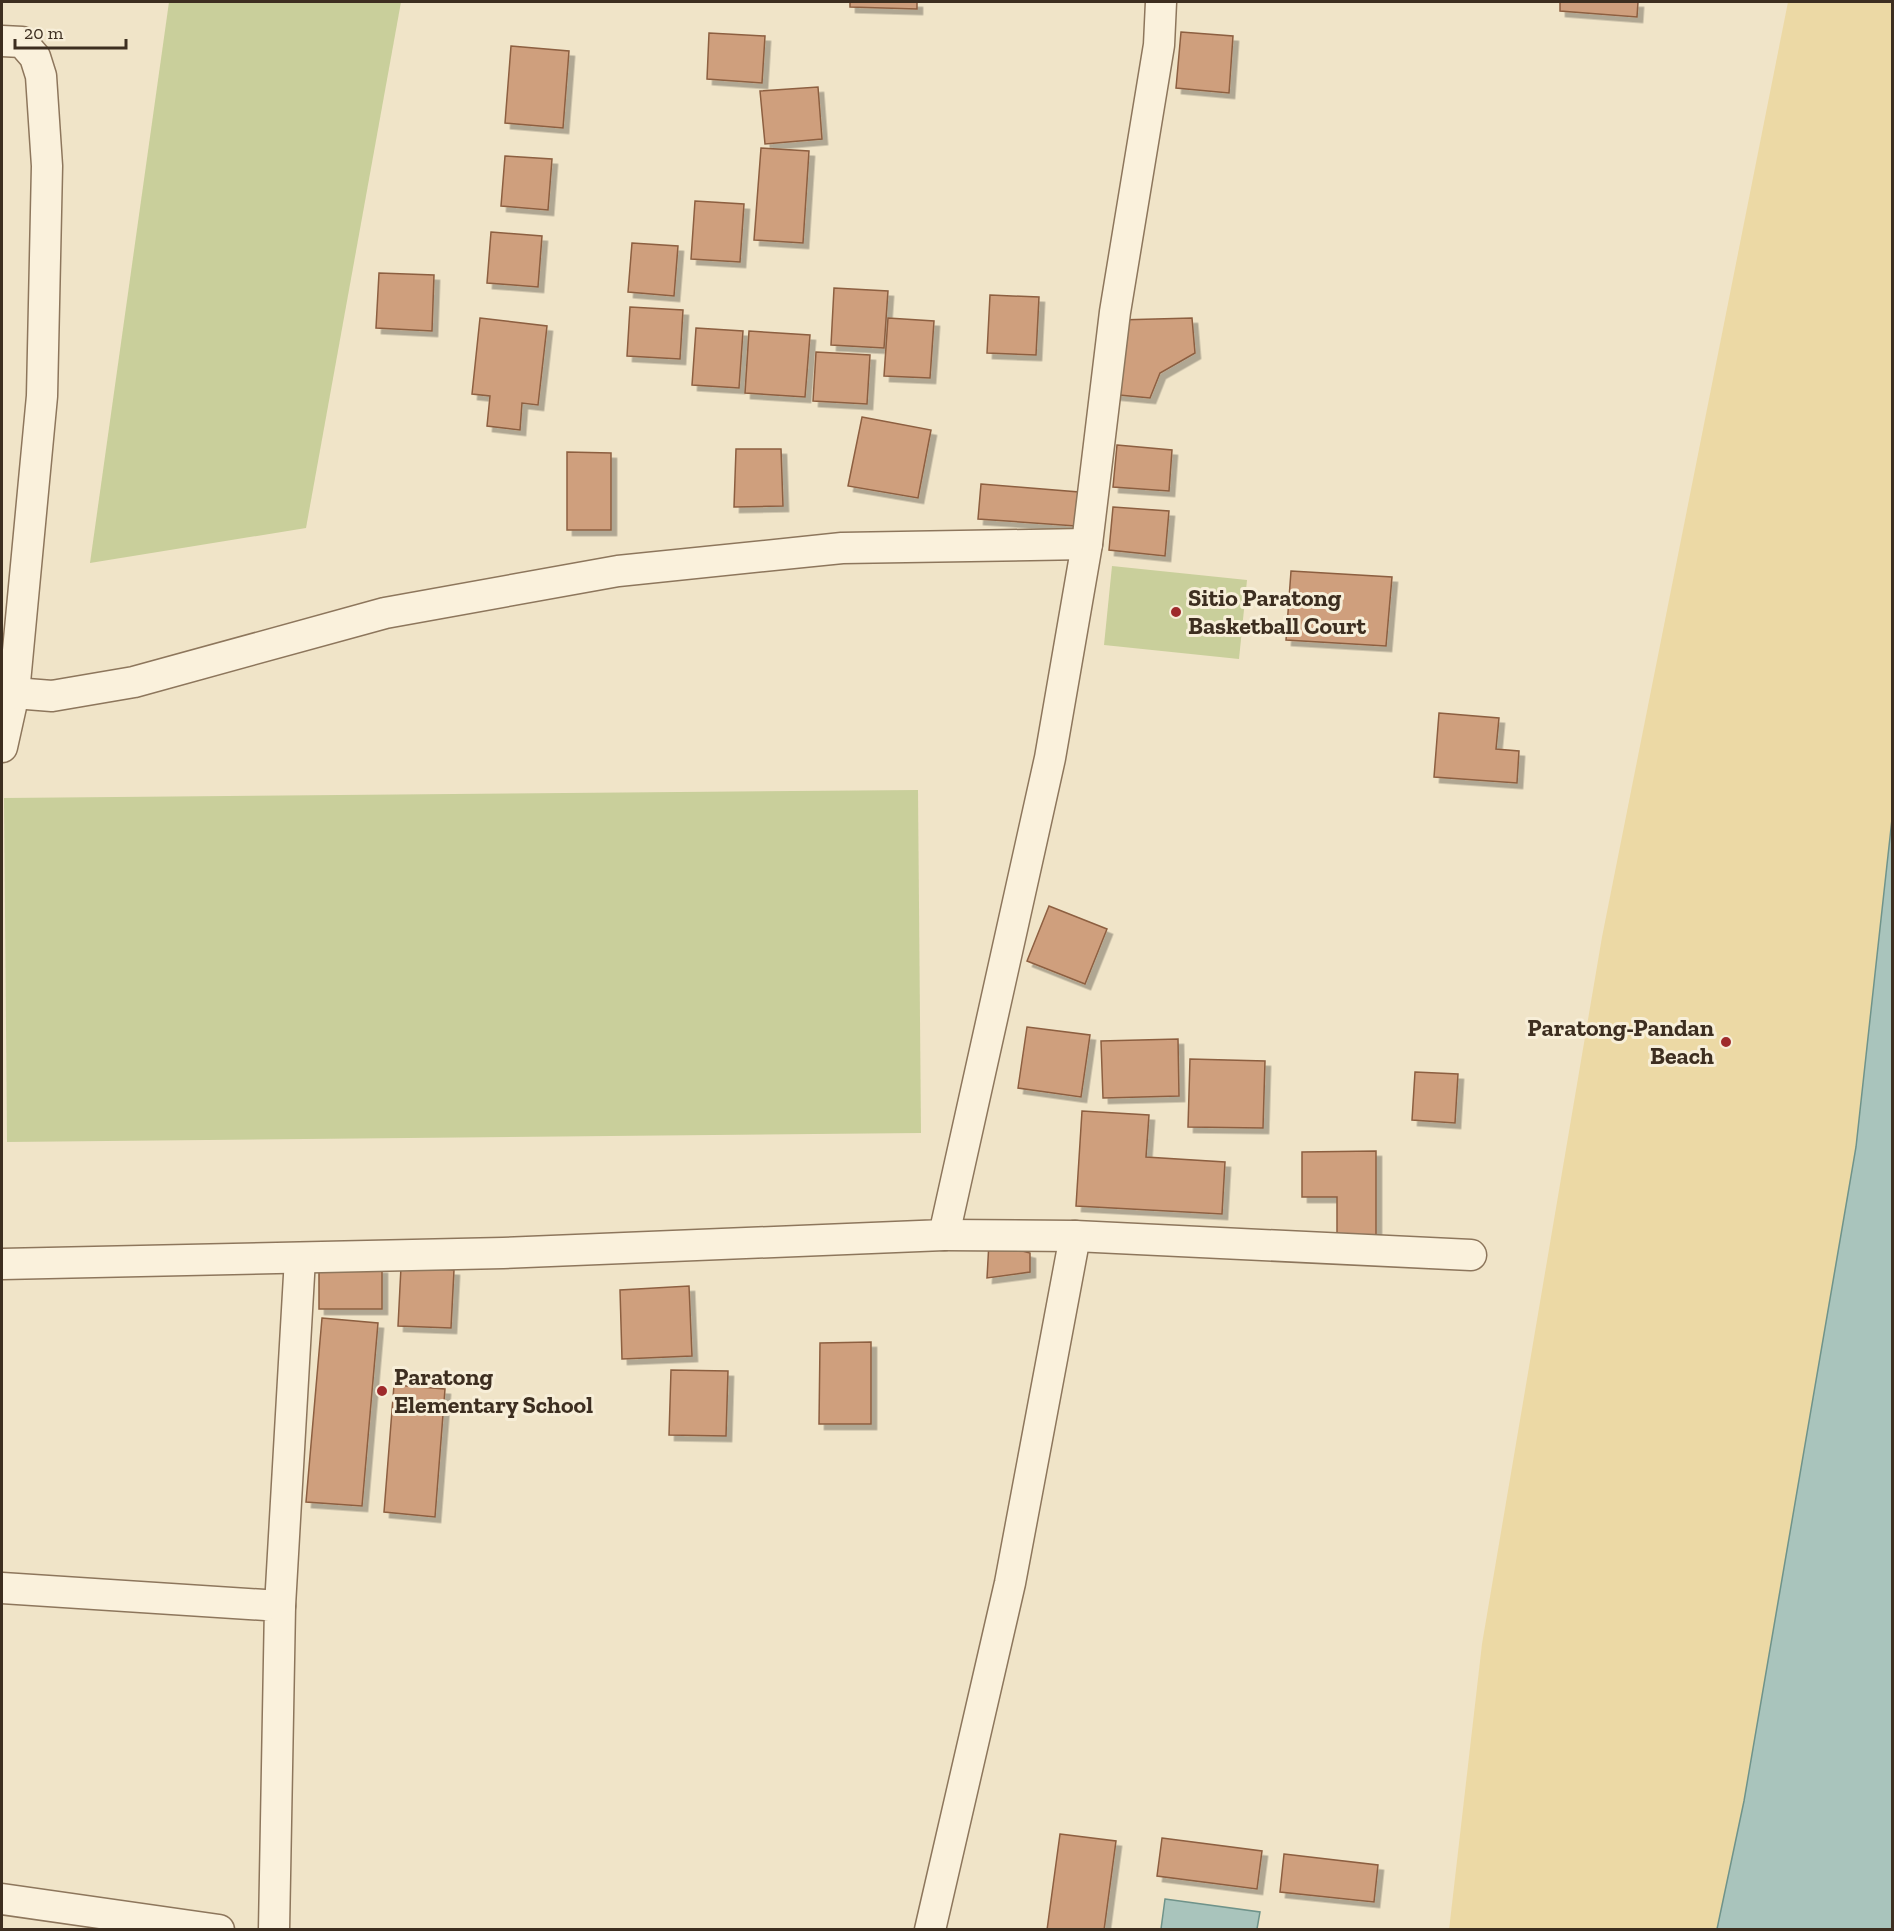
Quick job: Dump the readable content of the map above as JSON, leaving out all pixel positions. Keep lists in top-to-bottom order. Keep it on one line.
{"places":["Sitio Paratong Basketball Court","Paratong-Pandan Beach","Paratong Elementary School"],"scale_bar":"20 m"}
